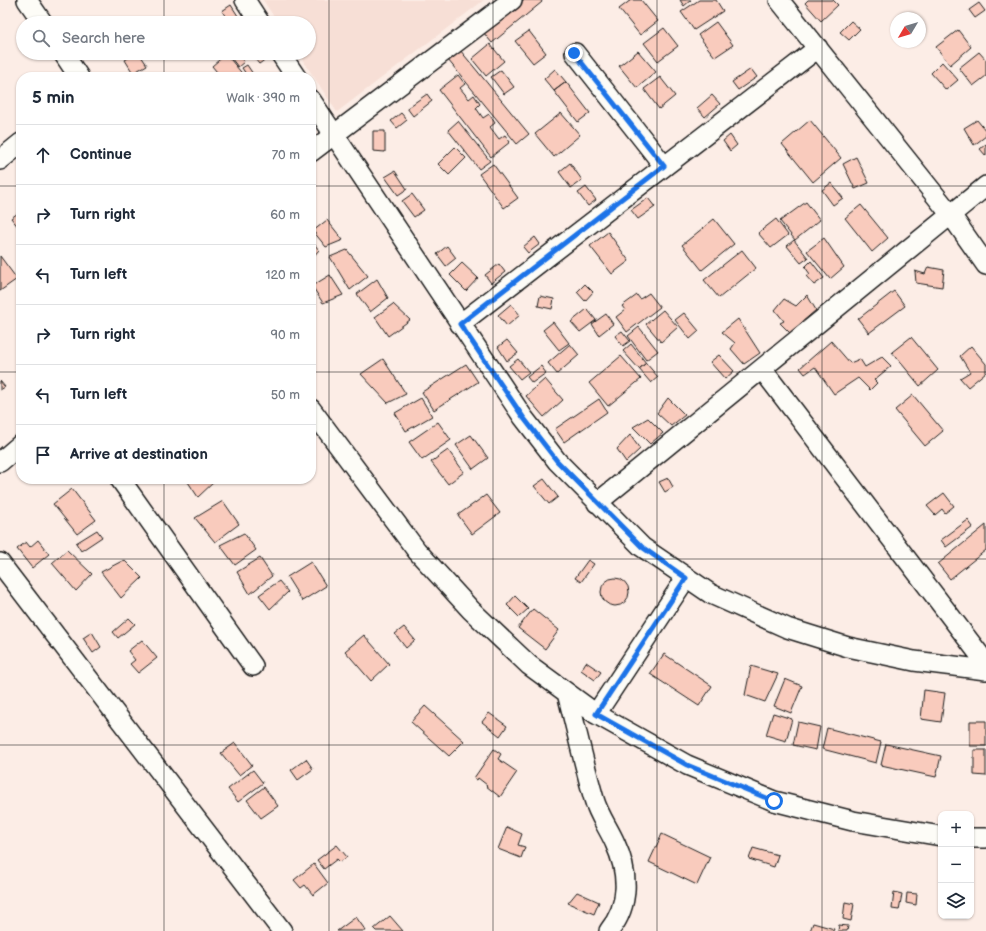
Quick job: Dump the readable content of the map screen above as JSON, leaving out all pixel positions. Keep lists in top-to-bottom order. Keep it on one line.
{"north":"bottom left","page":{"search":"Search here","heading":["5 min","Walk · 390 m"],"list":[["Continue","70 m"],["Turn right","60 m"],["Turn left","120 m"],["Turn right","90 m"],["Turn left","50 m"],"Arrive at destination"],"map_buttons":["+","−"]}}
